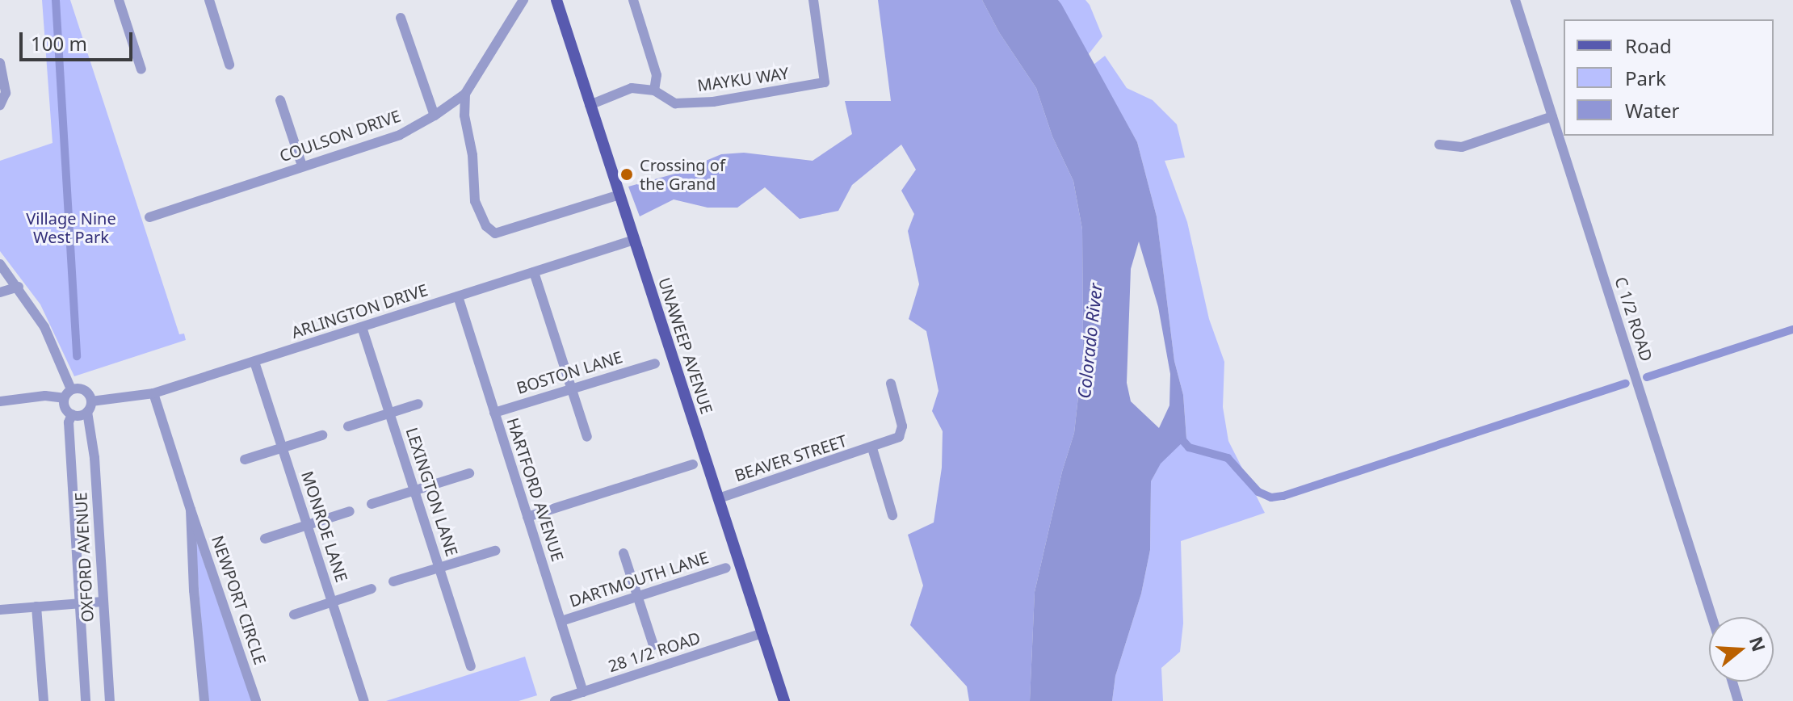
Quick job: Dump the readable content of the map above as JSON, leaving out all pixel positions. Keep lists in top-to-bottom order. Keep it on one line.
{"streets":{"main road":["UNAWEEP AVENUE"],"street":["MAYKU WAY","COULSON DRIVE","ARLINGTON DRIVE","C 1/2 ROAD","BOSTON LANE","BEAVER STREET","HARTFORD AVENUE","LEXINGTON LANE","MONROE LANE","OXFORD AVENUE","DARTMOUTH LANE","NEWPORT CIRCLE","28 1/2 ROAD"]},"crossings":[["MAYKU WAY","UNAWEEP AVENUE"],["ARLINGTON DRIVE","UNAWEEP AVENUE"],["ARLINGTON DRIVE","HARTFORD AVENUE"],["ARLINGTON DRIVE","LEXINGTON LANE"],["ARLINGTON DRIVE","MONROE LANE"],["ARLINGTON DRIVE","OXFORD AVENUE"],["ARLINGTON DRIVE","NEWPORT CIRCLE"],["UNAWEEP AVENUE","BEAVER STREET"],["UNAWEEP AVENUE","28 1/2 ROAD"],["BOSTON LANE","HARTFORD AVENUE"],["HARTFORD AVENUE","DARTMOUTH LANE"],["HARTFORD AVENUE","28 1/2 ROAD"]],"water":["Colorado River"],"parks":["Village Nine West Park"],"places":["Crossing of the Grand"],"legend":["Road","Park","Water"],"scale_bar":"100 m","north":"right"}
